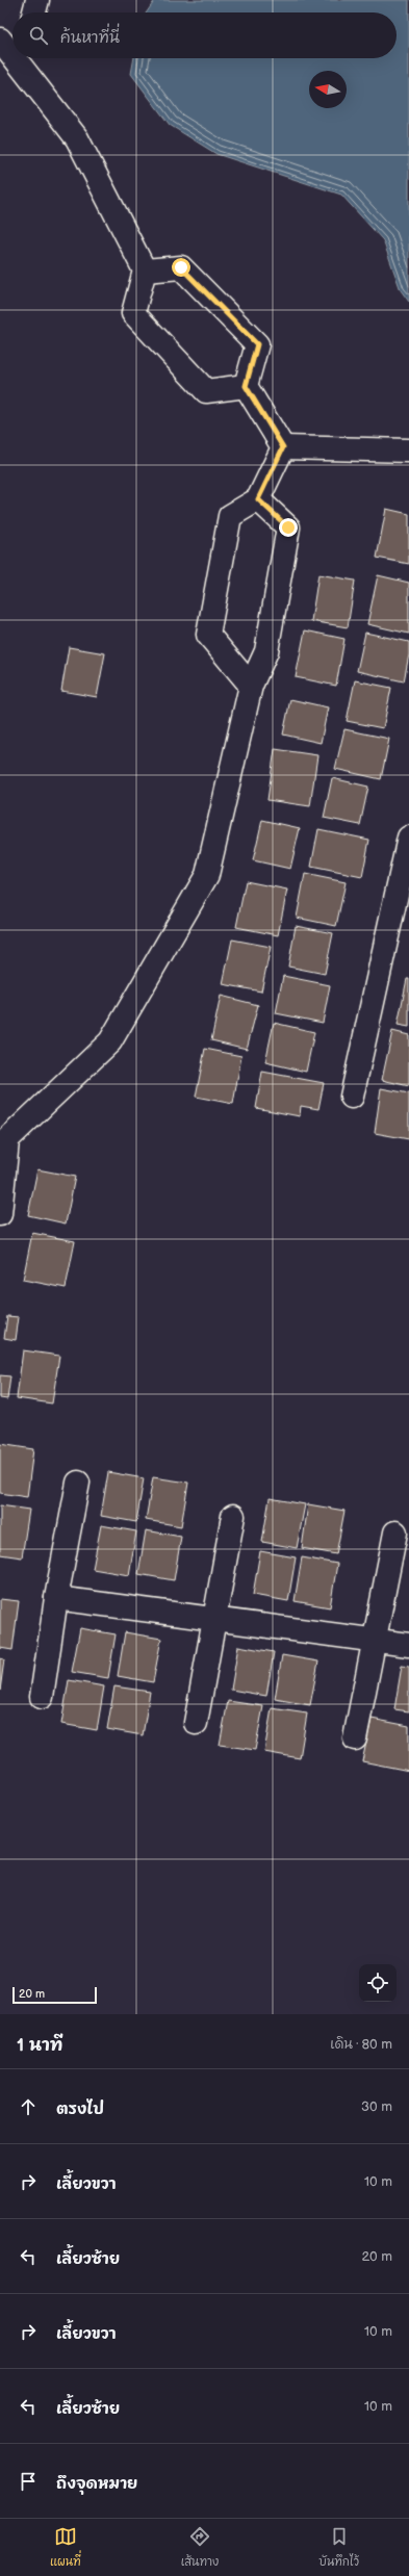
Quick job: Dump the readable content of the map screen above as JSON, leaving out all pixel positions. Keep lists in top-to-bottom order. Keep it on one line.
{"scale_bar":"20 m","north":"left","page":{"search":"ค้นหาที่นี่","scale":"20 m","heading":["1 นาที","เดิน · 80 m"],"list":[["ตรงไป","30 m"],["เลี้ยวขวา","10 m"],["เลี้ยวซ้าย","20 m"],["เลี้ยวขวา","10 m"],["เลี้ยวซ้าย","10 m"],"ถึงจุดหมาย"],"nav":["แผนที่","เส้นทาง","บันทึกไว้"]}}
